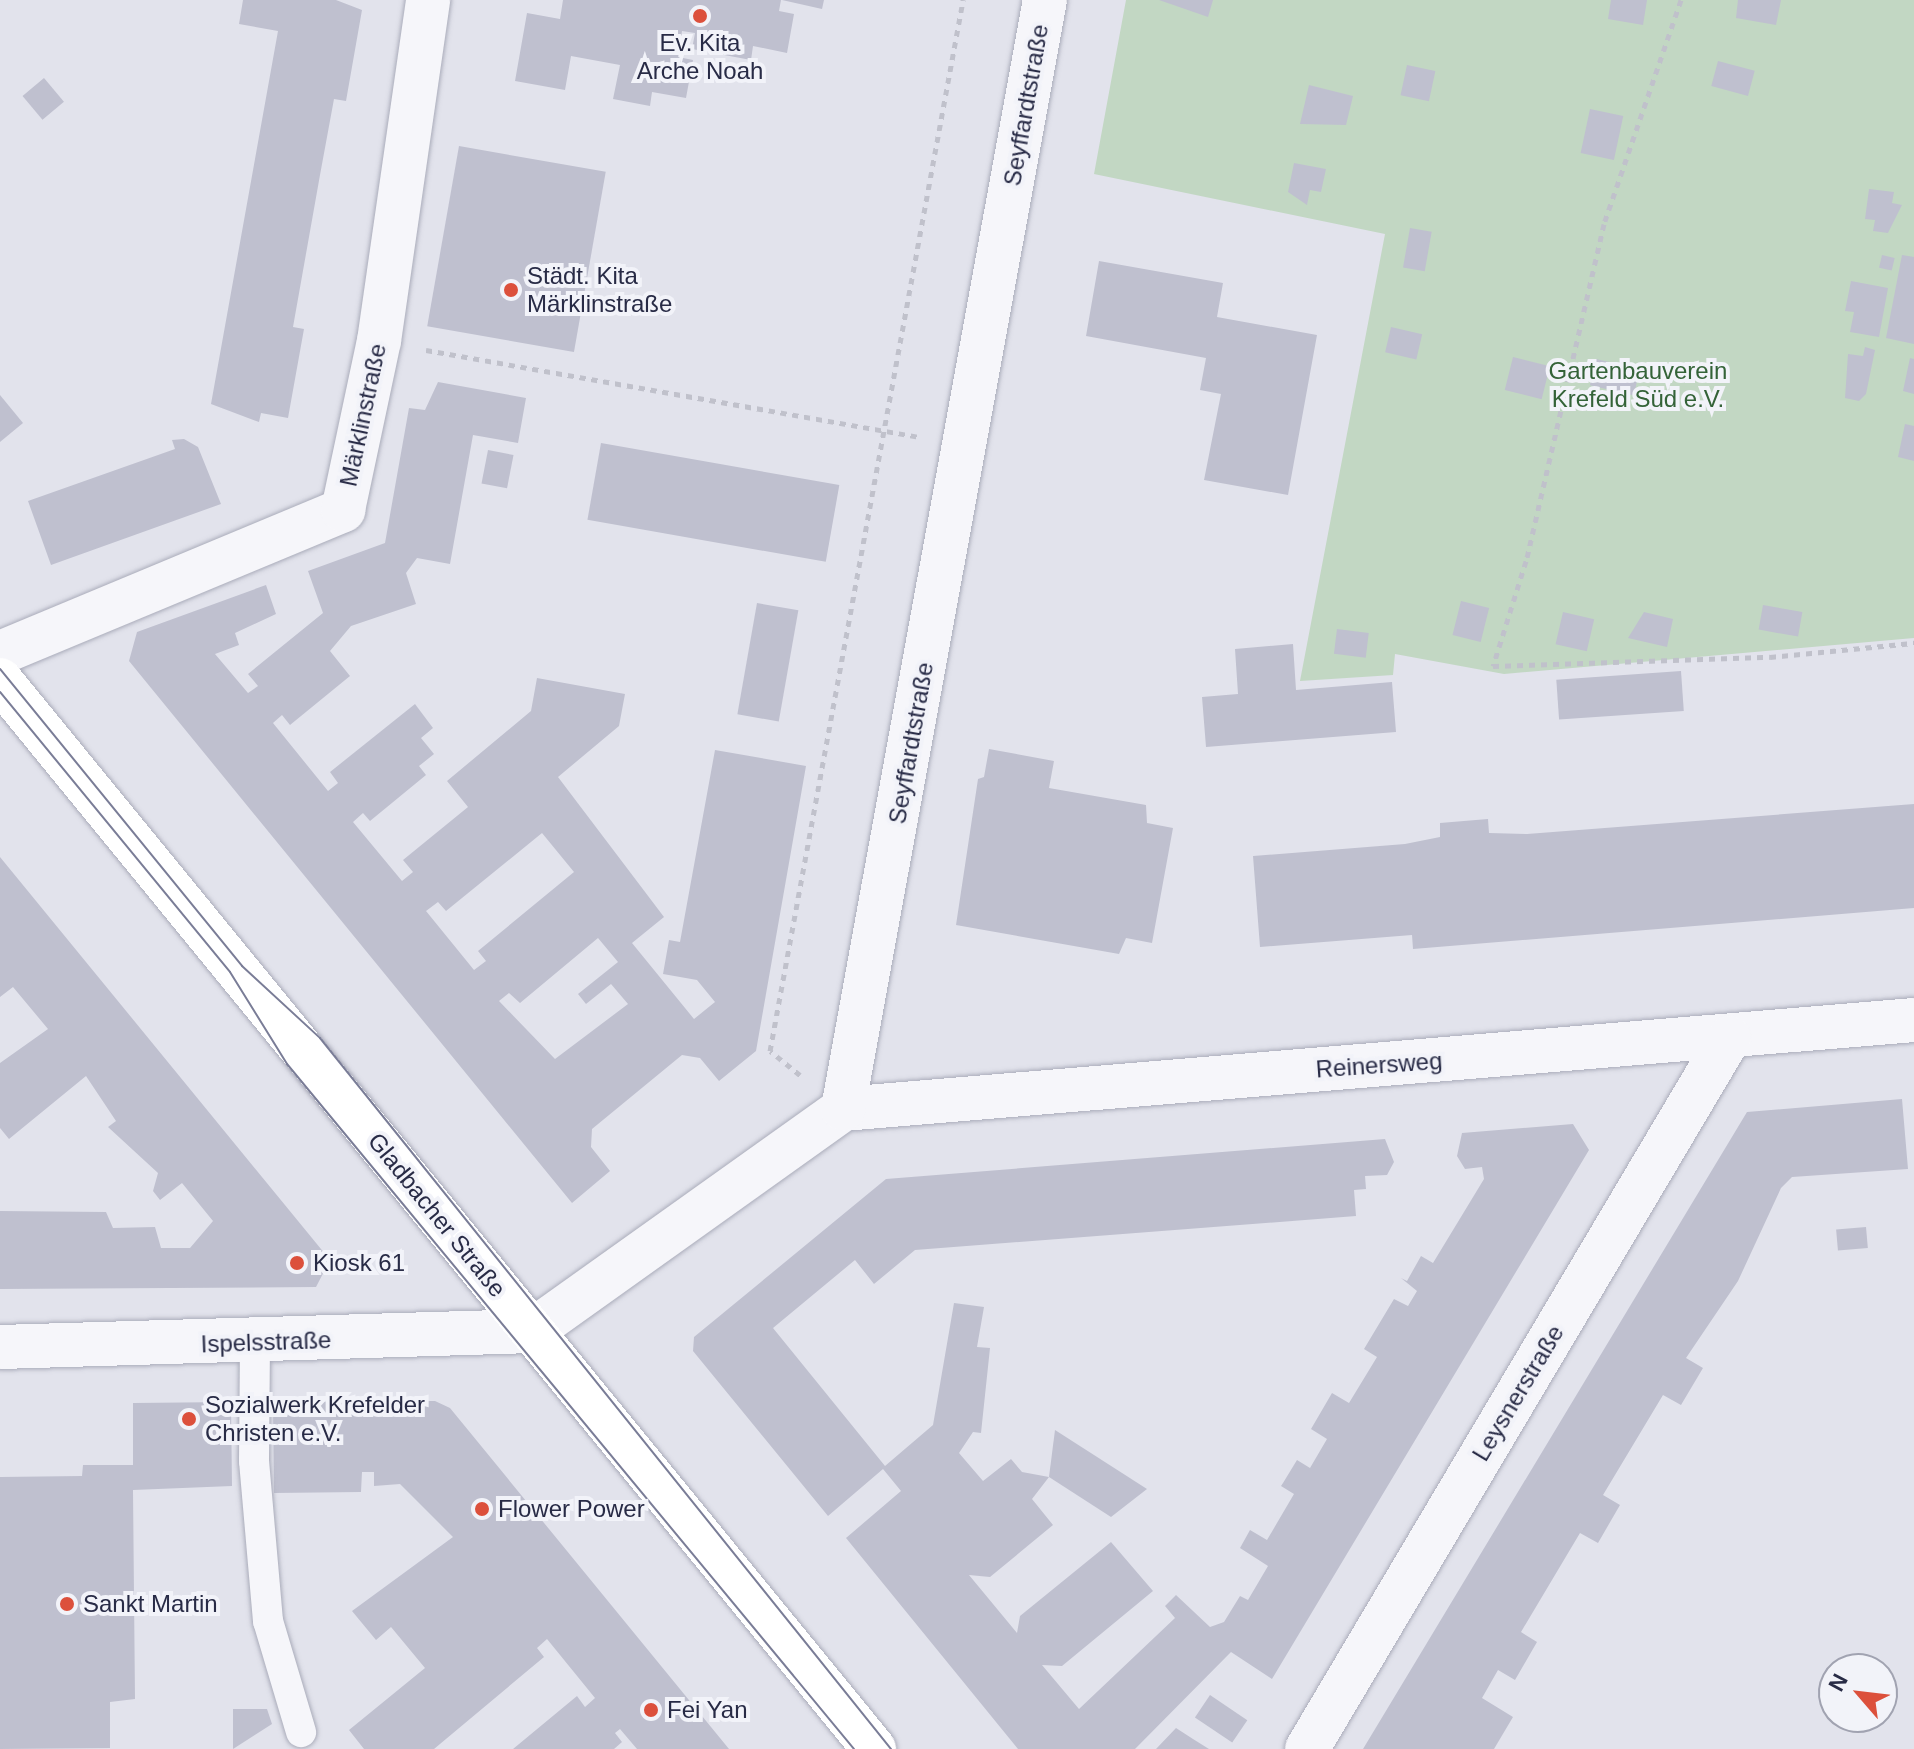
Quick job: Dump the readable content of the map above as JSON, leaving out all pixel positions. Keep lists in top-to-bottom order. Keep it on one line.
{"streets":{"main road":["Gladbacher Straße"],"street":["Seyffardtstraße","Märklinstraße","Reinersweg","Ispelsstraße","Leysnerstraße"]},"crossings":[["Seyffardtstraße","Reinersweg"],["Reinersweg","Leysnerstraße"],["Gladbacher Straße","Ispelsstraße"]],"parks":["Gartenbauverein Krefeld Süd e.V."],"places":["Ev. Kita Arche Noah","Städt. Kita Märklinstraße","Kiosk 61","Sozialwerk Krefelder Christen e.V.","Flower Power","Sankt Martin","Fei Yan"],"north":"top left"}
